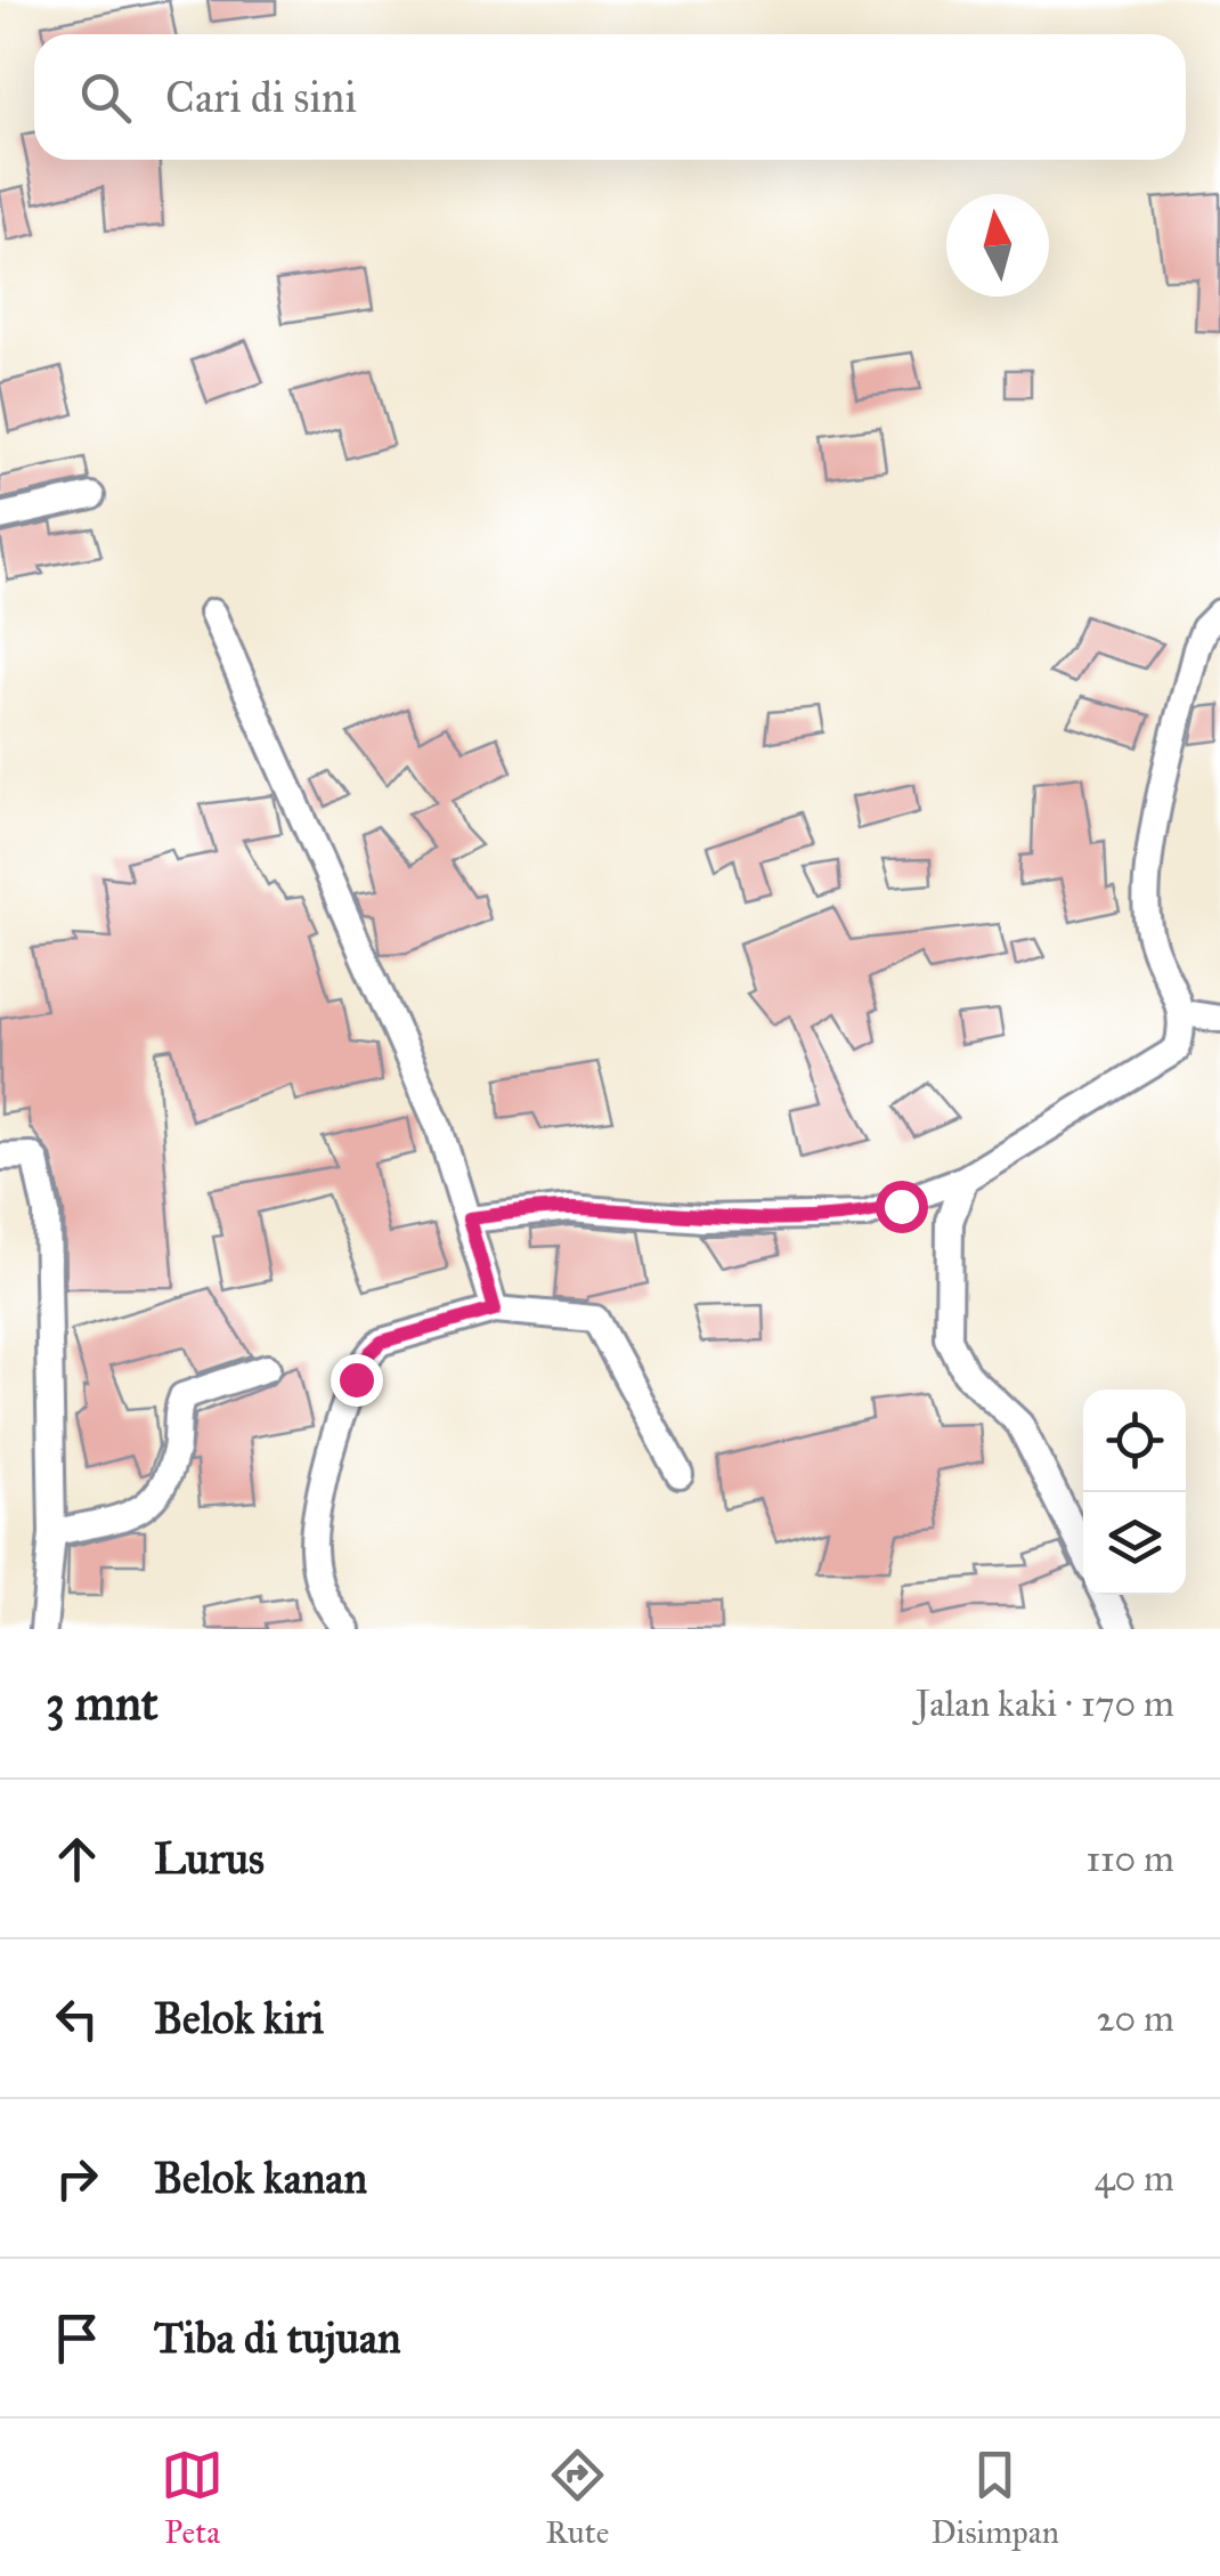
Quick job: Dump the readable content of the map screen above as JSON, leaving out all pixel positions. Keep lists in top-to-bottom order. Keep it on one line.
{"north":"top","page":{"search":"Cari di sini","heading":["3 mnt","Jalan kaki · 170 m"],"list":[["Lurus","110 m"],["Belok kiri","20 m"],["Belok kanan","40 m"],"Tiba di tujuan"],"nav":["Peta","Rute","Disimpan"]}}
